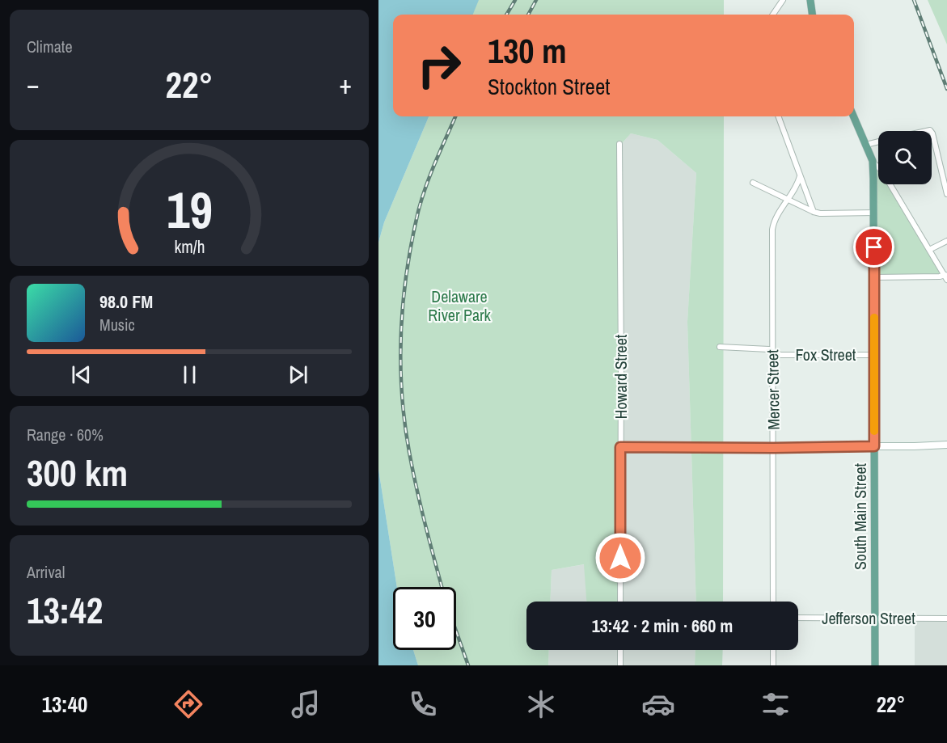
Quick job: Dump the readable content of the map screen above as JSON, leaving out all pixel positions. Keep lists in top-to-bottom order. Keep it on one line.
{"streets":{"main road":["South Main Street"],"street":["Fox Street","Howard Street","Mercer Street","Jefferson Street"]},"crossings":[["Fox Street","Mercer Street"],["Fox Street","South Main Street"],["South Main Street","Jefferson Street"]],"parks":["Delaware River Park"],"page":{"tile":["Climate",["Range · 60%","300 km"],["Arrival","13:42"]],"turn":["130 m","Stockton Street"],"heat":["−","22°","+"],"song":["98.0 FM","Music"],"limit":"30","trip":"13:42 · 2 min · 660 m","tabs":["13:40","22°"],"gauge":["19","km/h"]}}
